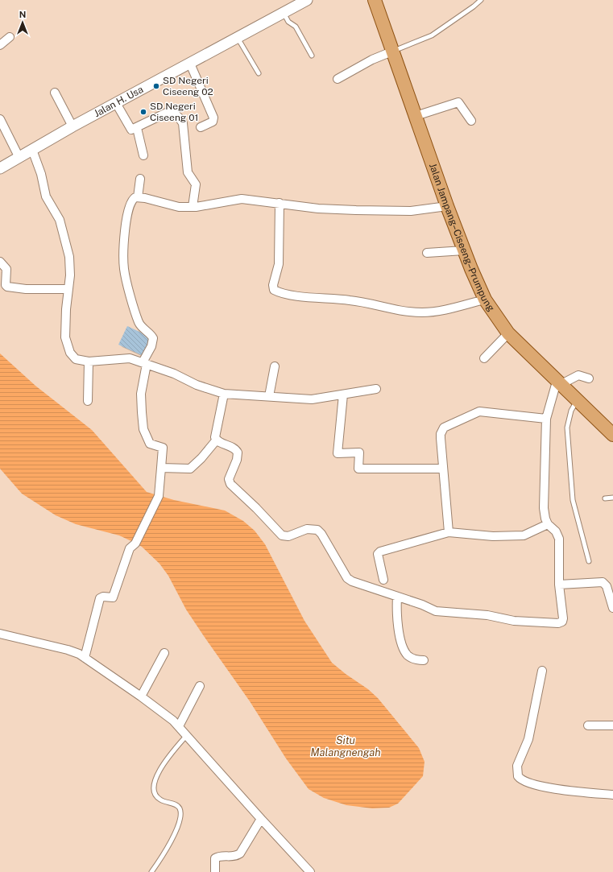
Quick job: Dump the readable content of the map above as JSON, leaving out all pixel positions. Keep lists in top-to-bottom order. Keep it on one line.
{"streets":{"main road":["Jalan Jampang–Ciseeng–Prumpung"],"street":["Jalan H. Usa"]},"water":["Situ Malangnengah"],"places":["SD Negeri Ciseeng 02","SD Negeri Ciseeng 01"],"north":"top"}
